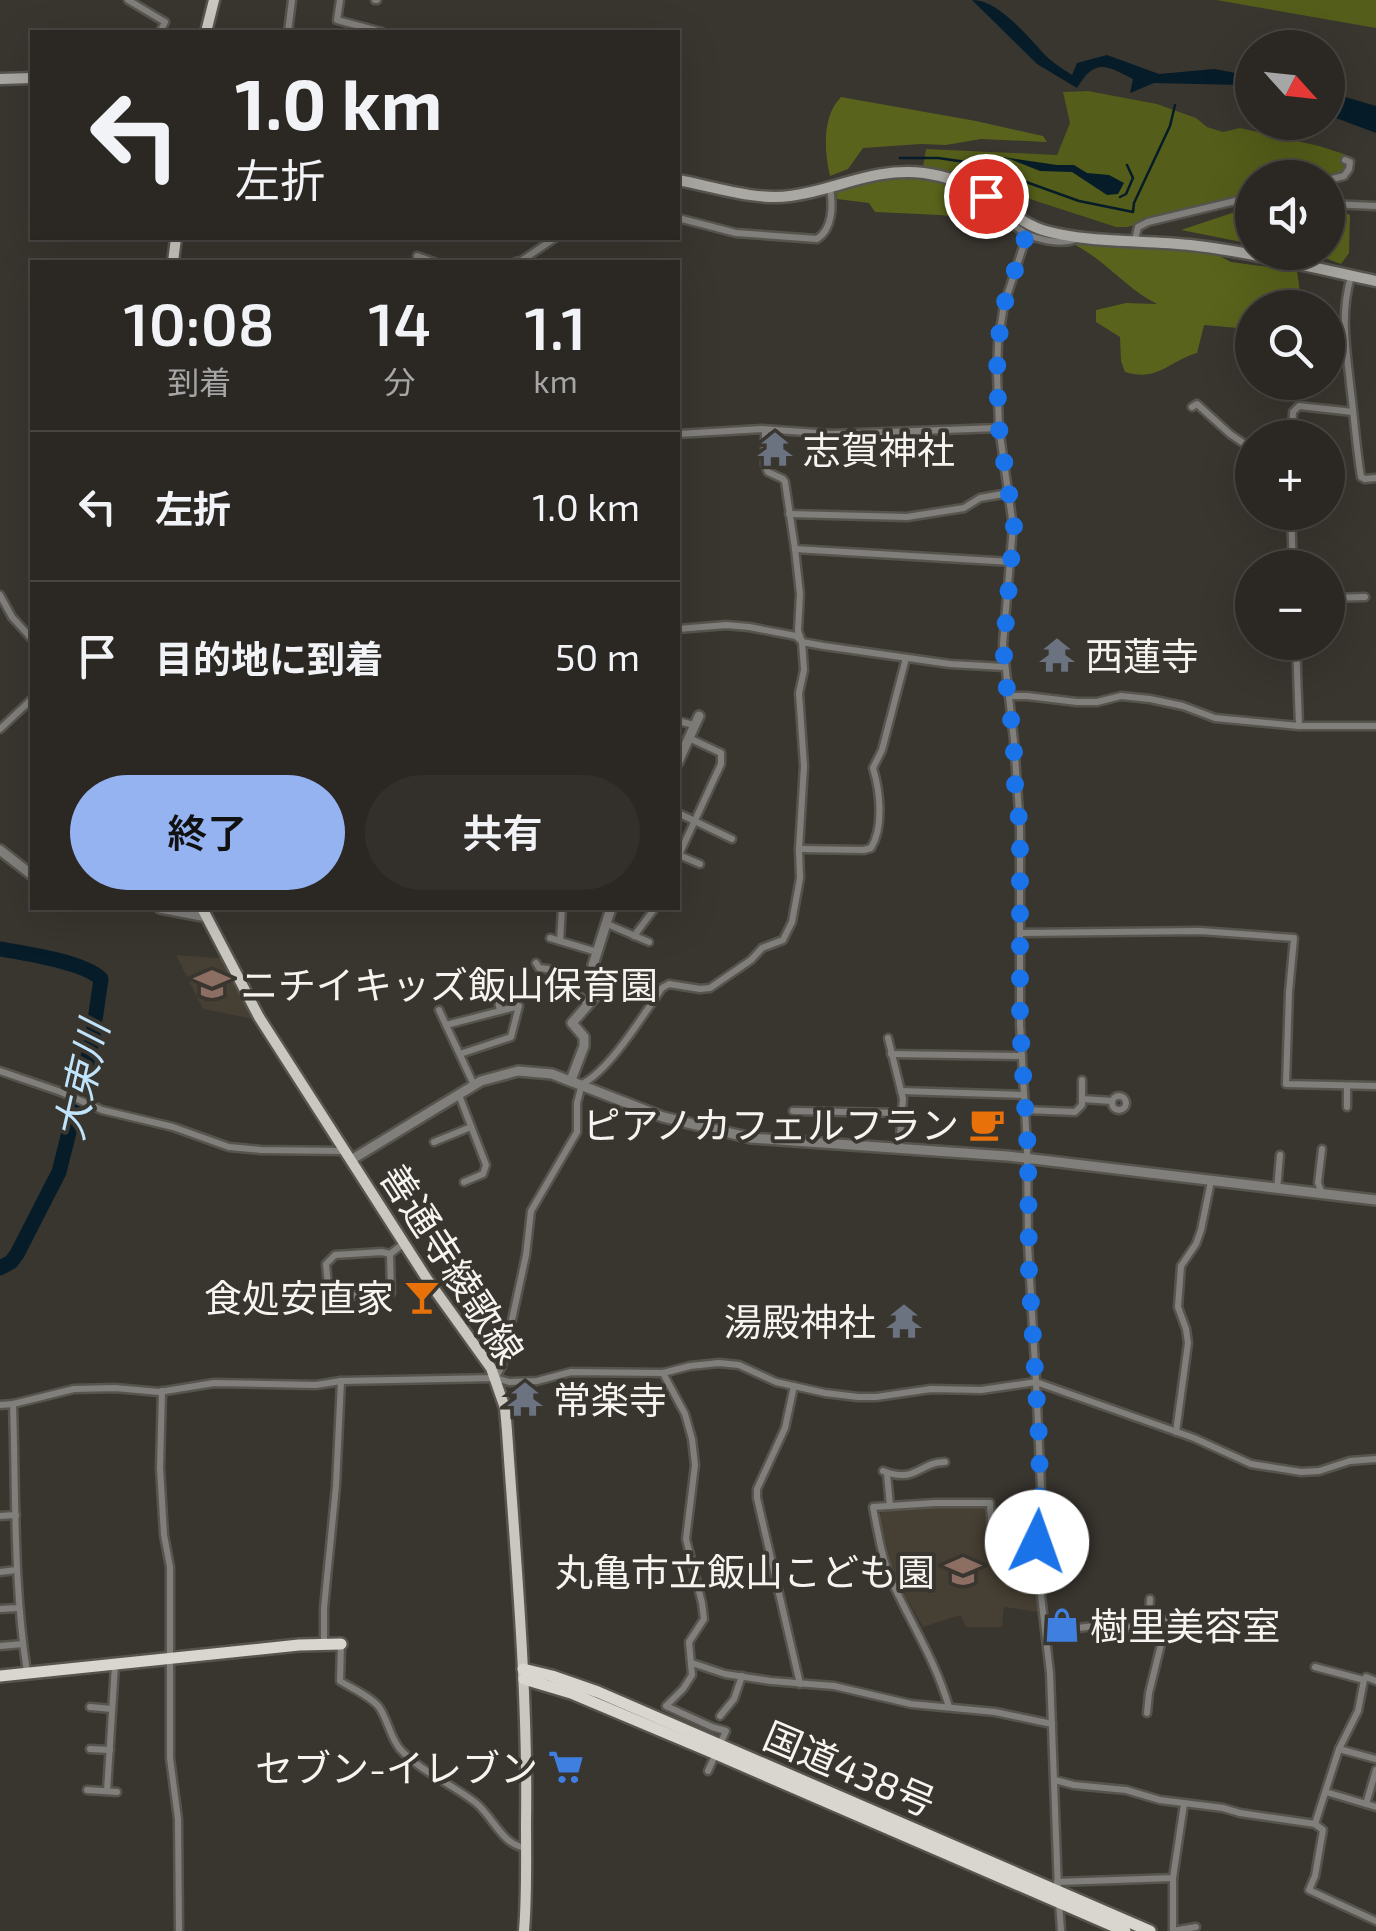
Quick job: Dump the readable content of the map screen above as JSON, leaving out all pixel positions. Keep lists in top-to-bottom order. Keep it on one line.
{"streets":{"highway":["国道438号"],"main road":["善通寺綾歌線"]},"crossings":[["善通寺綾歌線","国道438号"]],"water":["大束川"],"places":{"temple":["志賀神社","西蓮寺","湯殿神社","常楽寺"],"school or university":["ニチイキッズ飯山保育園","丸亀市立飯山こども園"],"cafe":["ピアノカフェルフラン"],"bar":["食処安直家"],"shop":["樹里美容室"],"supermarket":["セブン-イレブン"]},"north":"bottom right","page":{"map_buttons":["+","−"],"turn":["1.0 km","左折"],"eta":["10:08","到着","14","分","1.1","km"],"list":[{"name":"左折","value":"1.0 km"},{"name":"目的地に到着","value":"50 m"}],"buttons":["終了","共有"]}}
